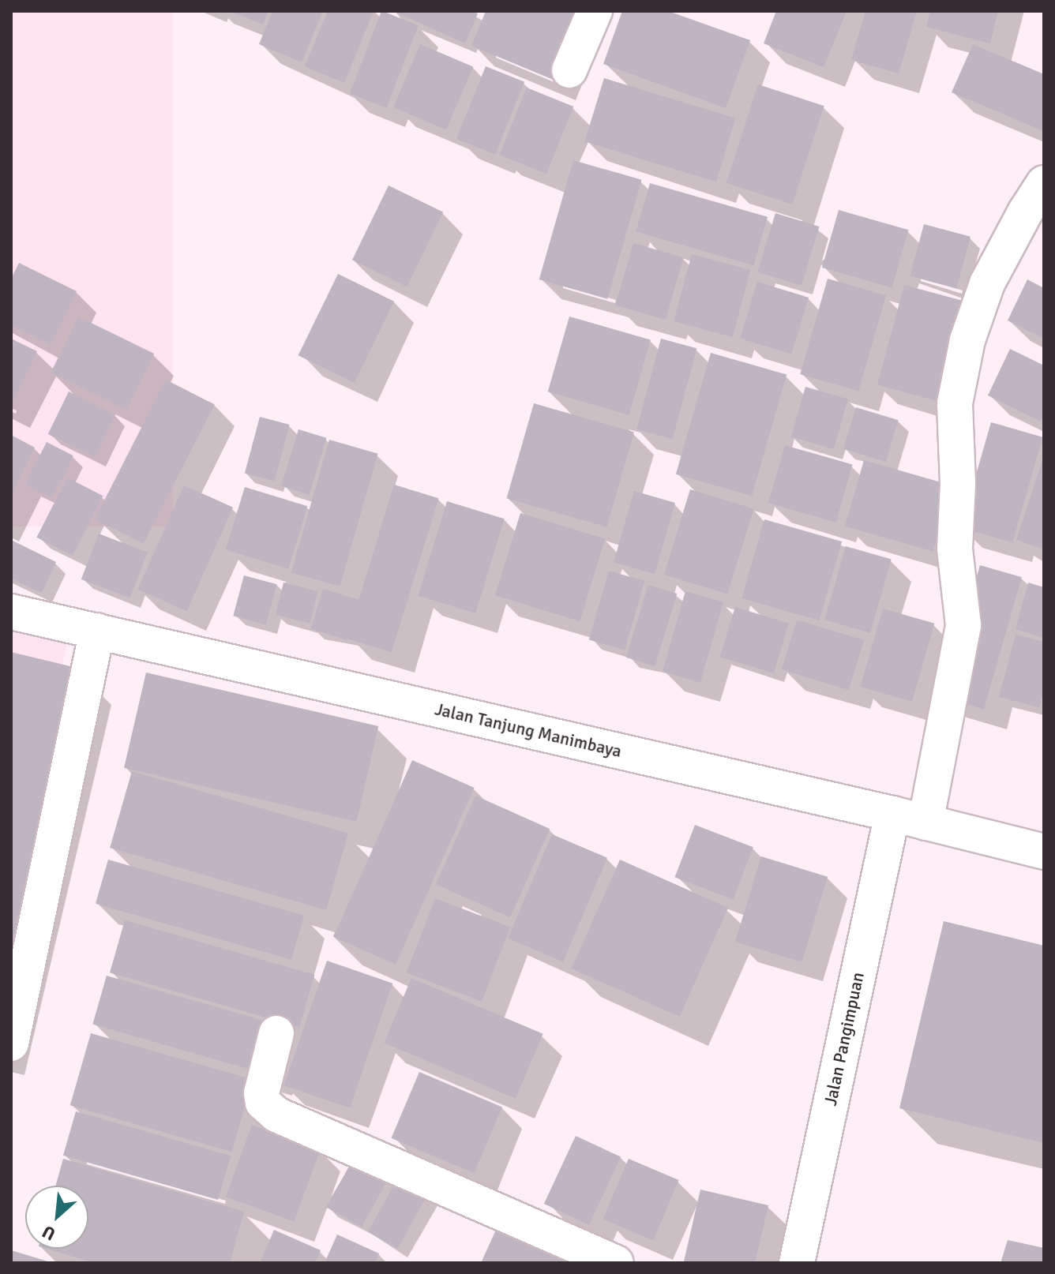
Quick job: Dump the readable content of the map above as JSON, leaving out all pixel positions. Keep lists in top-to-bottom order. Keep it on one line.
{"streets":{"street":["Jalan Tanjung Manimbaya","Jalan Pangimpuan"]},"crossings":[["Jalan Tanjung Manimbaya","Jalan Pangimpuan"]],"north":"bottom left"}
